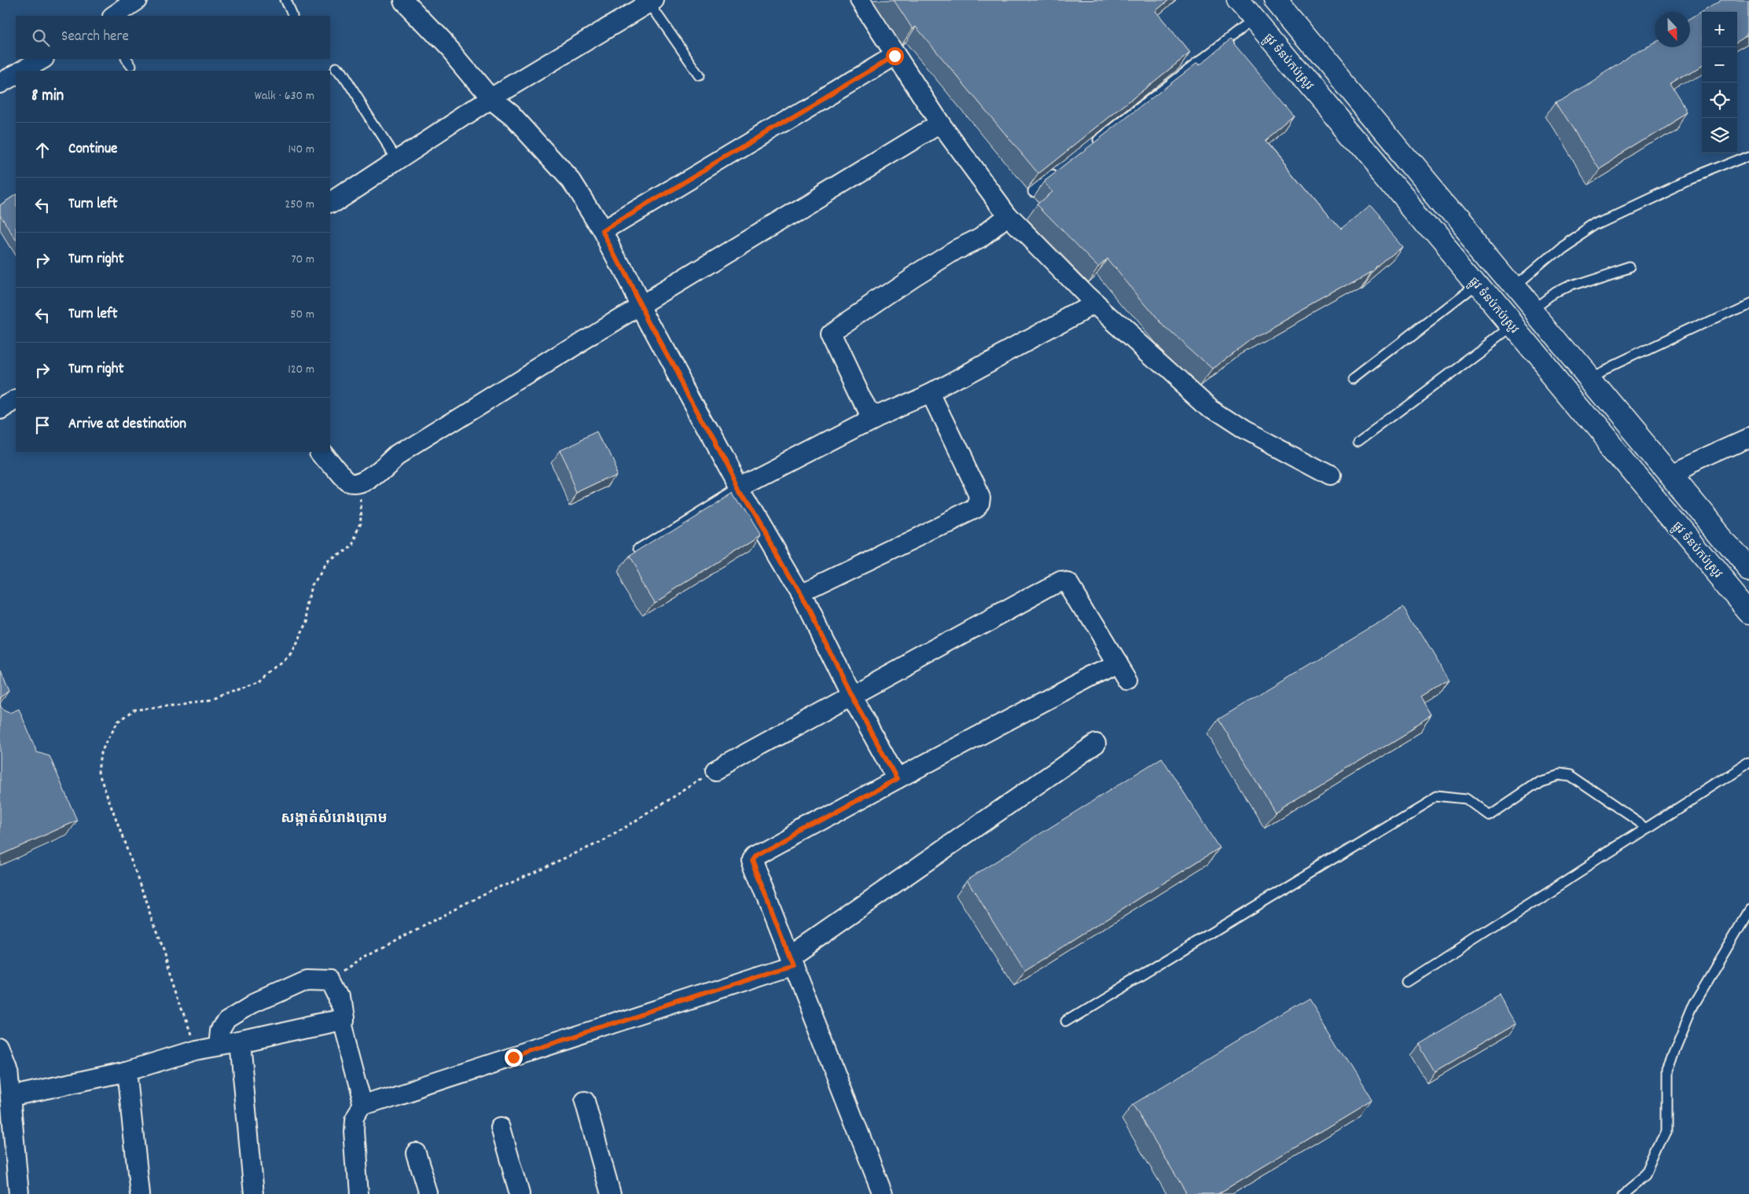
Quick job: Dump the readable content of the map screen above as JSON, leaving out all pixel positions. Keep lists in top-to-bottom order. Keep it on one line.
{"streets":{"main road":["ផ្លូវ ទំនប់កប់ស្រូវ"]},"districts":["សង្កាត់សំរោងក្រោម"],"north":"bottom","page":{"map_buttons":["+","−"],"search":"Search here","heading":["8 min","Walk · 630 m"],"list":[["Continue","140 m"],["Turn left","250 m"],["Turn right","70 m"],["Turn left","50 m"],["Turn right","120 m"],"Arrive at destination"]}}
